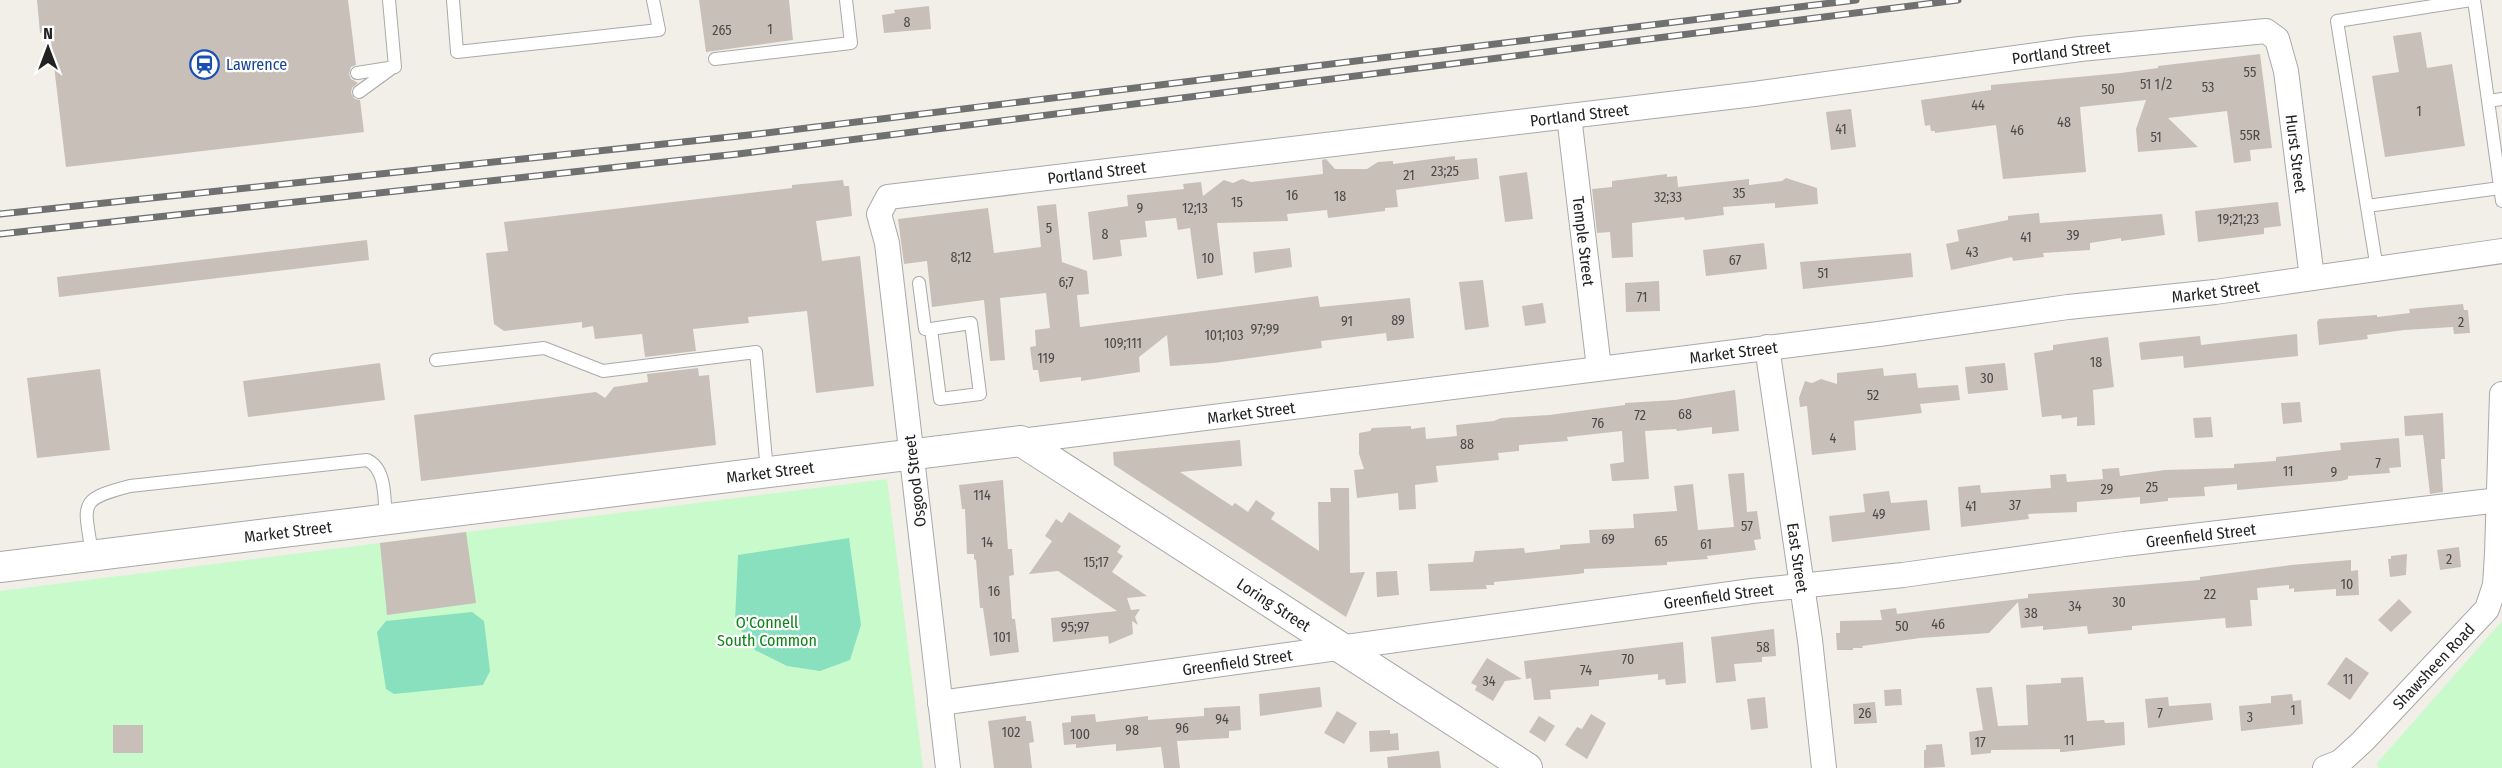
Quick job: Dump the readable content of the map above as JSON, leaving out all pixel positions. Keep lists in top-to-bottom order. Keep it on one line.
{"streets":{"street":["Portland Street","Hurst Street","Temple Street","Market Street","Osgood Street","Greenfield Street","East Street","Loring Street","Shawsheen Road"]},"crossings":[["Portland Street","Hurst Street"],["Portland Street","Temple Street"],["Portland Street","Osgood Street"],["Hurst Street","Market Street"],["Temple Street","Market Street"],["Market Street","Osgood Street"],["Market Street","East Street"],["Market Street","Loring Street"],["Osgood Street","Greenfield Street"],["Greenfield Street","East Street"],["Greenfield Street","Loring Street"],["Greenfield Street","Shawsheen Road"]],"parks":["O'Connell South Common"],"places":{"station":["Lawrence"]},"house_numbers":["8","1","265","55","51 1/2","53","50","44","1","48","41","46","55R","51","23;25","21","35","16","18","32;33","15","9","12;13","19;21;23","5","8","39","41","43","8;12","10","67","51","6;7","71","89","91","2","97;99","101;103","109;111","119","18","30","52","68","72","76","4","88","7","11","9","25","29","114","37","41","49","57","69","65","14","61","2","15;17","10","16","22","30","34","38","46","50","95;97","101","58","70","74","11","34","1","26","7","3","94","96","98","102","100","11","17"],"north":"top"}
